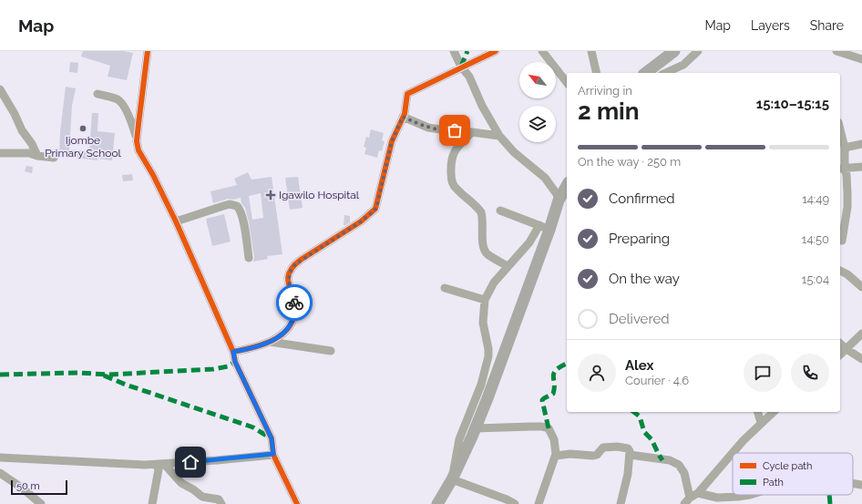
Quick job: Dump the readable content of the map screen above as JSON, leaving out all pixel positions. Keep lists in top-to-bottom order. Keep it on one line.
{"places":{"other":["Ijombe Primary School"],"health":["Igawilo Hospital"]},"legend":["Cycle path","Path"],"scale_bar":"50 m","north":"top left","page":{"header":"Map","nav":["Map","Layers","Share"],"heading":["2 min","Arriving in","15:10–15:15"],"panel":["Alex","Courier · 4.6"],"bar":"On the way · 250 m","list":[["Confirmed","14:49"],["Preparing","14:50"],["On the way","15:04"],"Delivered"],"scale":"50 m"}}
